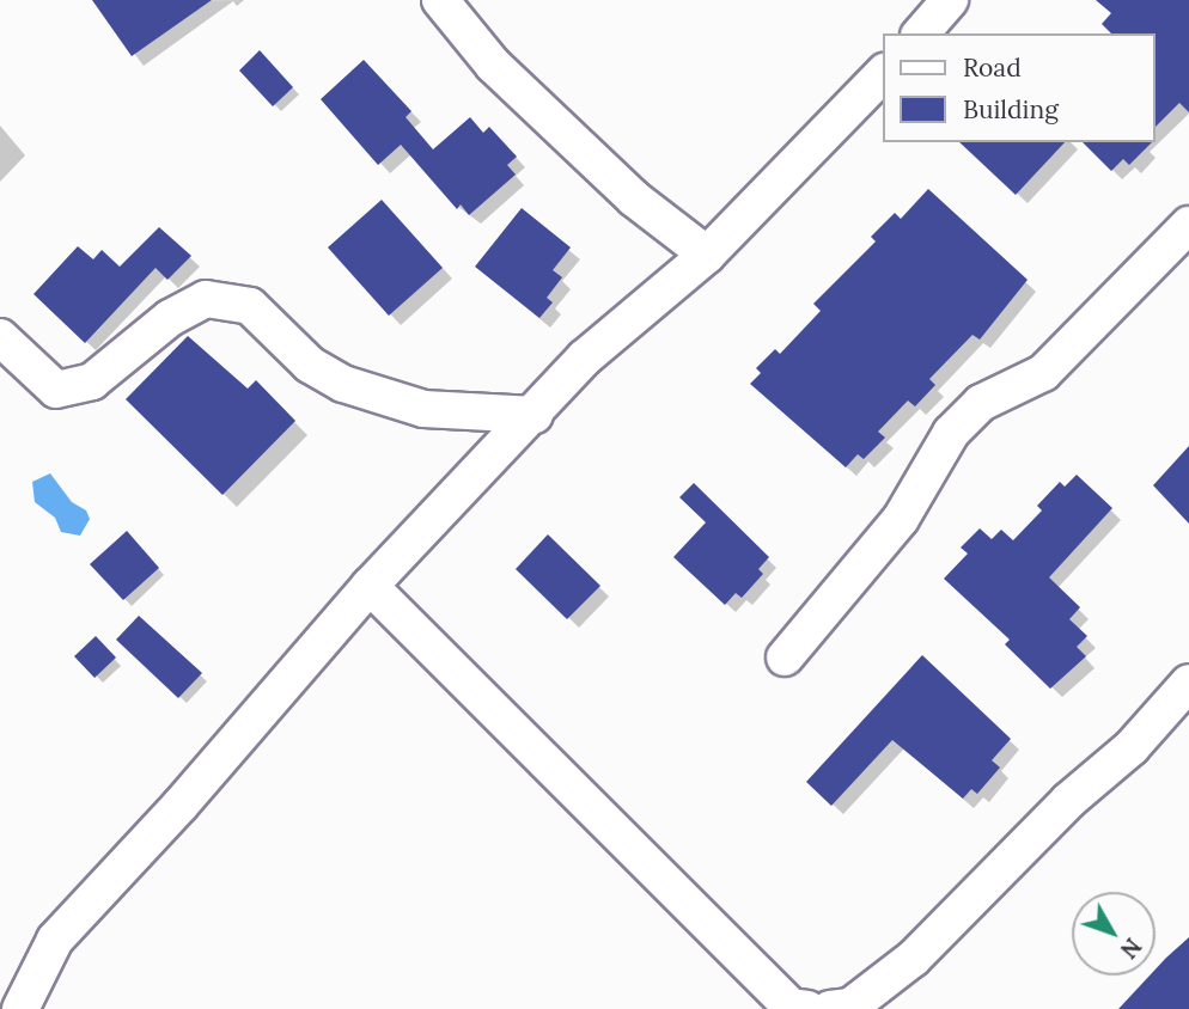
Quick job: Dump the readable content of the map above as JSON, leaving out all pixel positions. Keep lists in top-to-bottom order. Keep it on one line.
{"legend":["Road","Building"],"north":"bottom right"}
